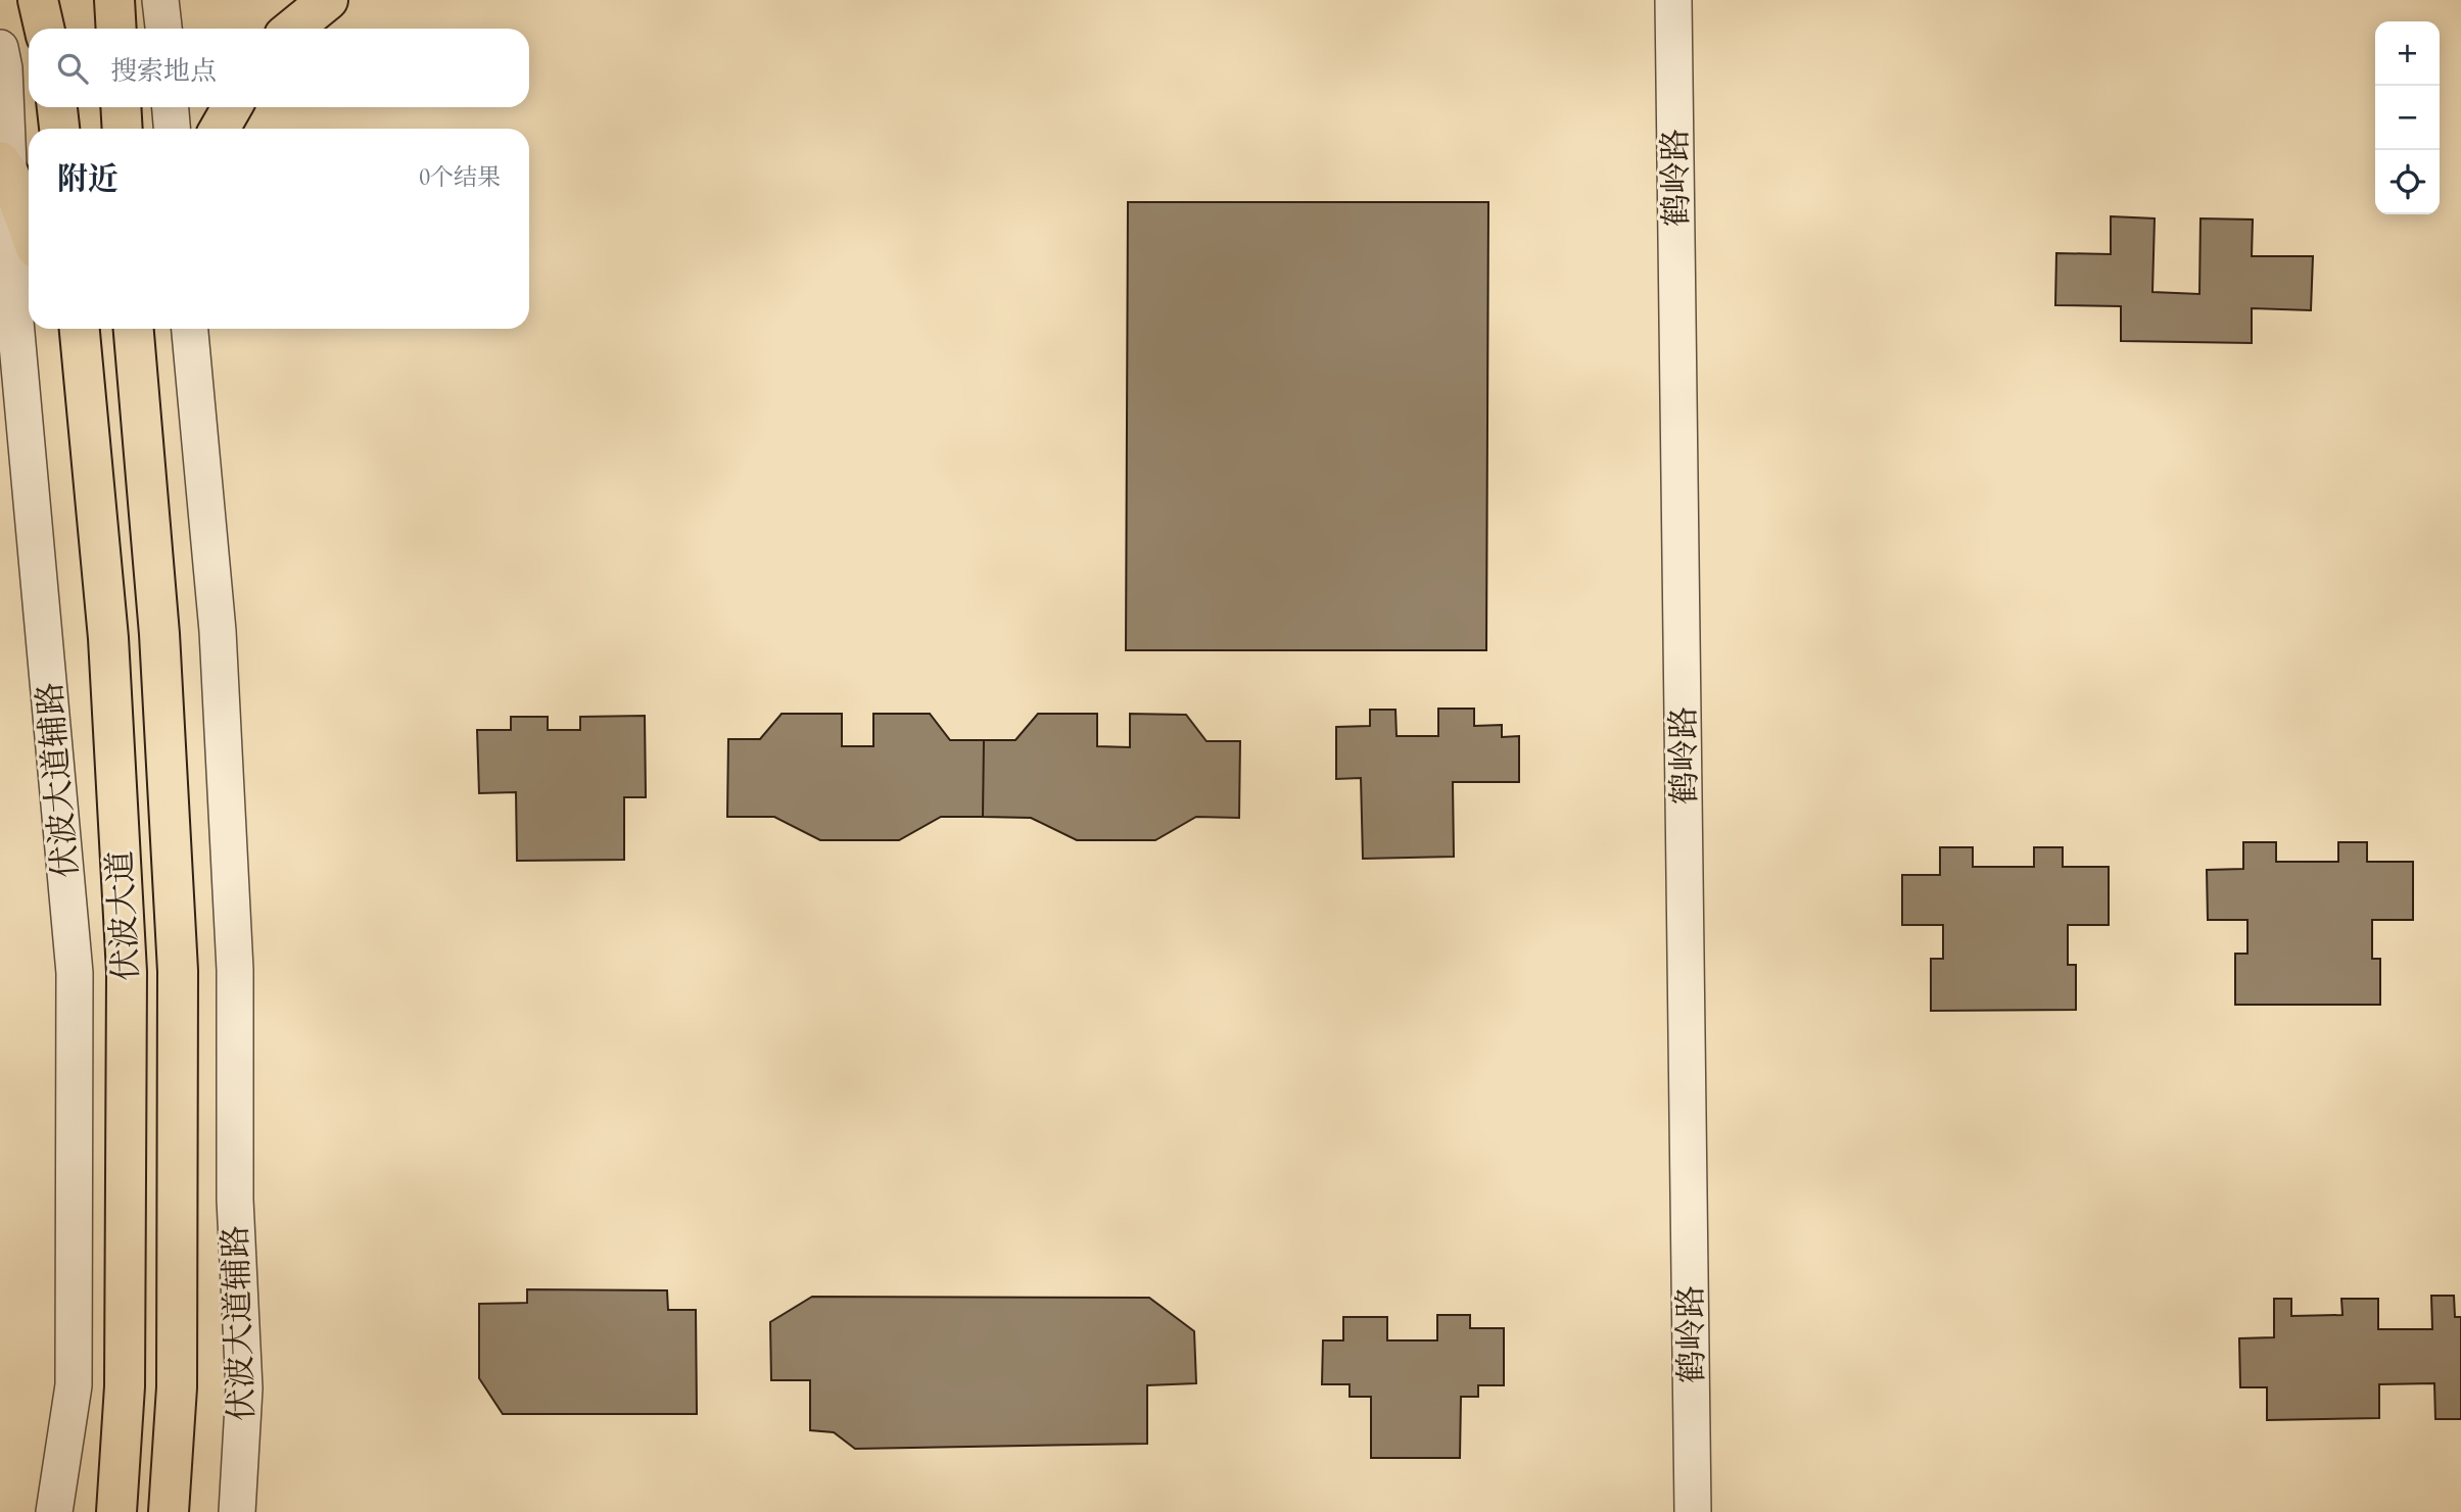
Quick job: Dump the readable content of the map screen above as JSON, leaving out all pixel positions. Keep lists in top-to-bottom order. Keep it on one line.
{"streets":{"main road":["伏波大道"],"street":["鹤岭路","伏波大道辅路"]},"page":{"map_buttons":["+","−"],"search":"搜索地点","heading":["附近","0个结果"]}}
